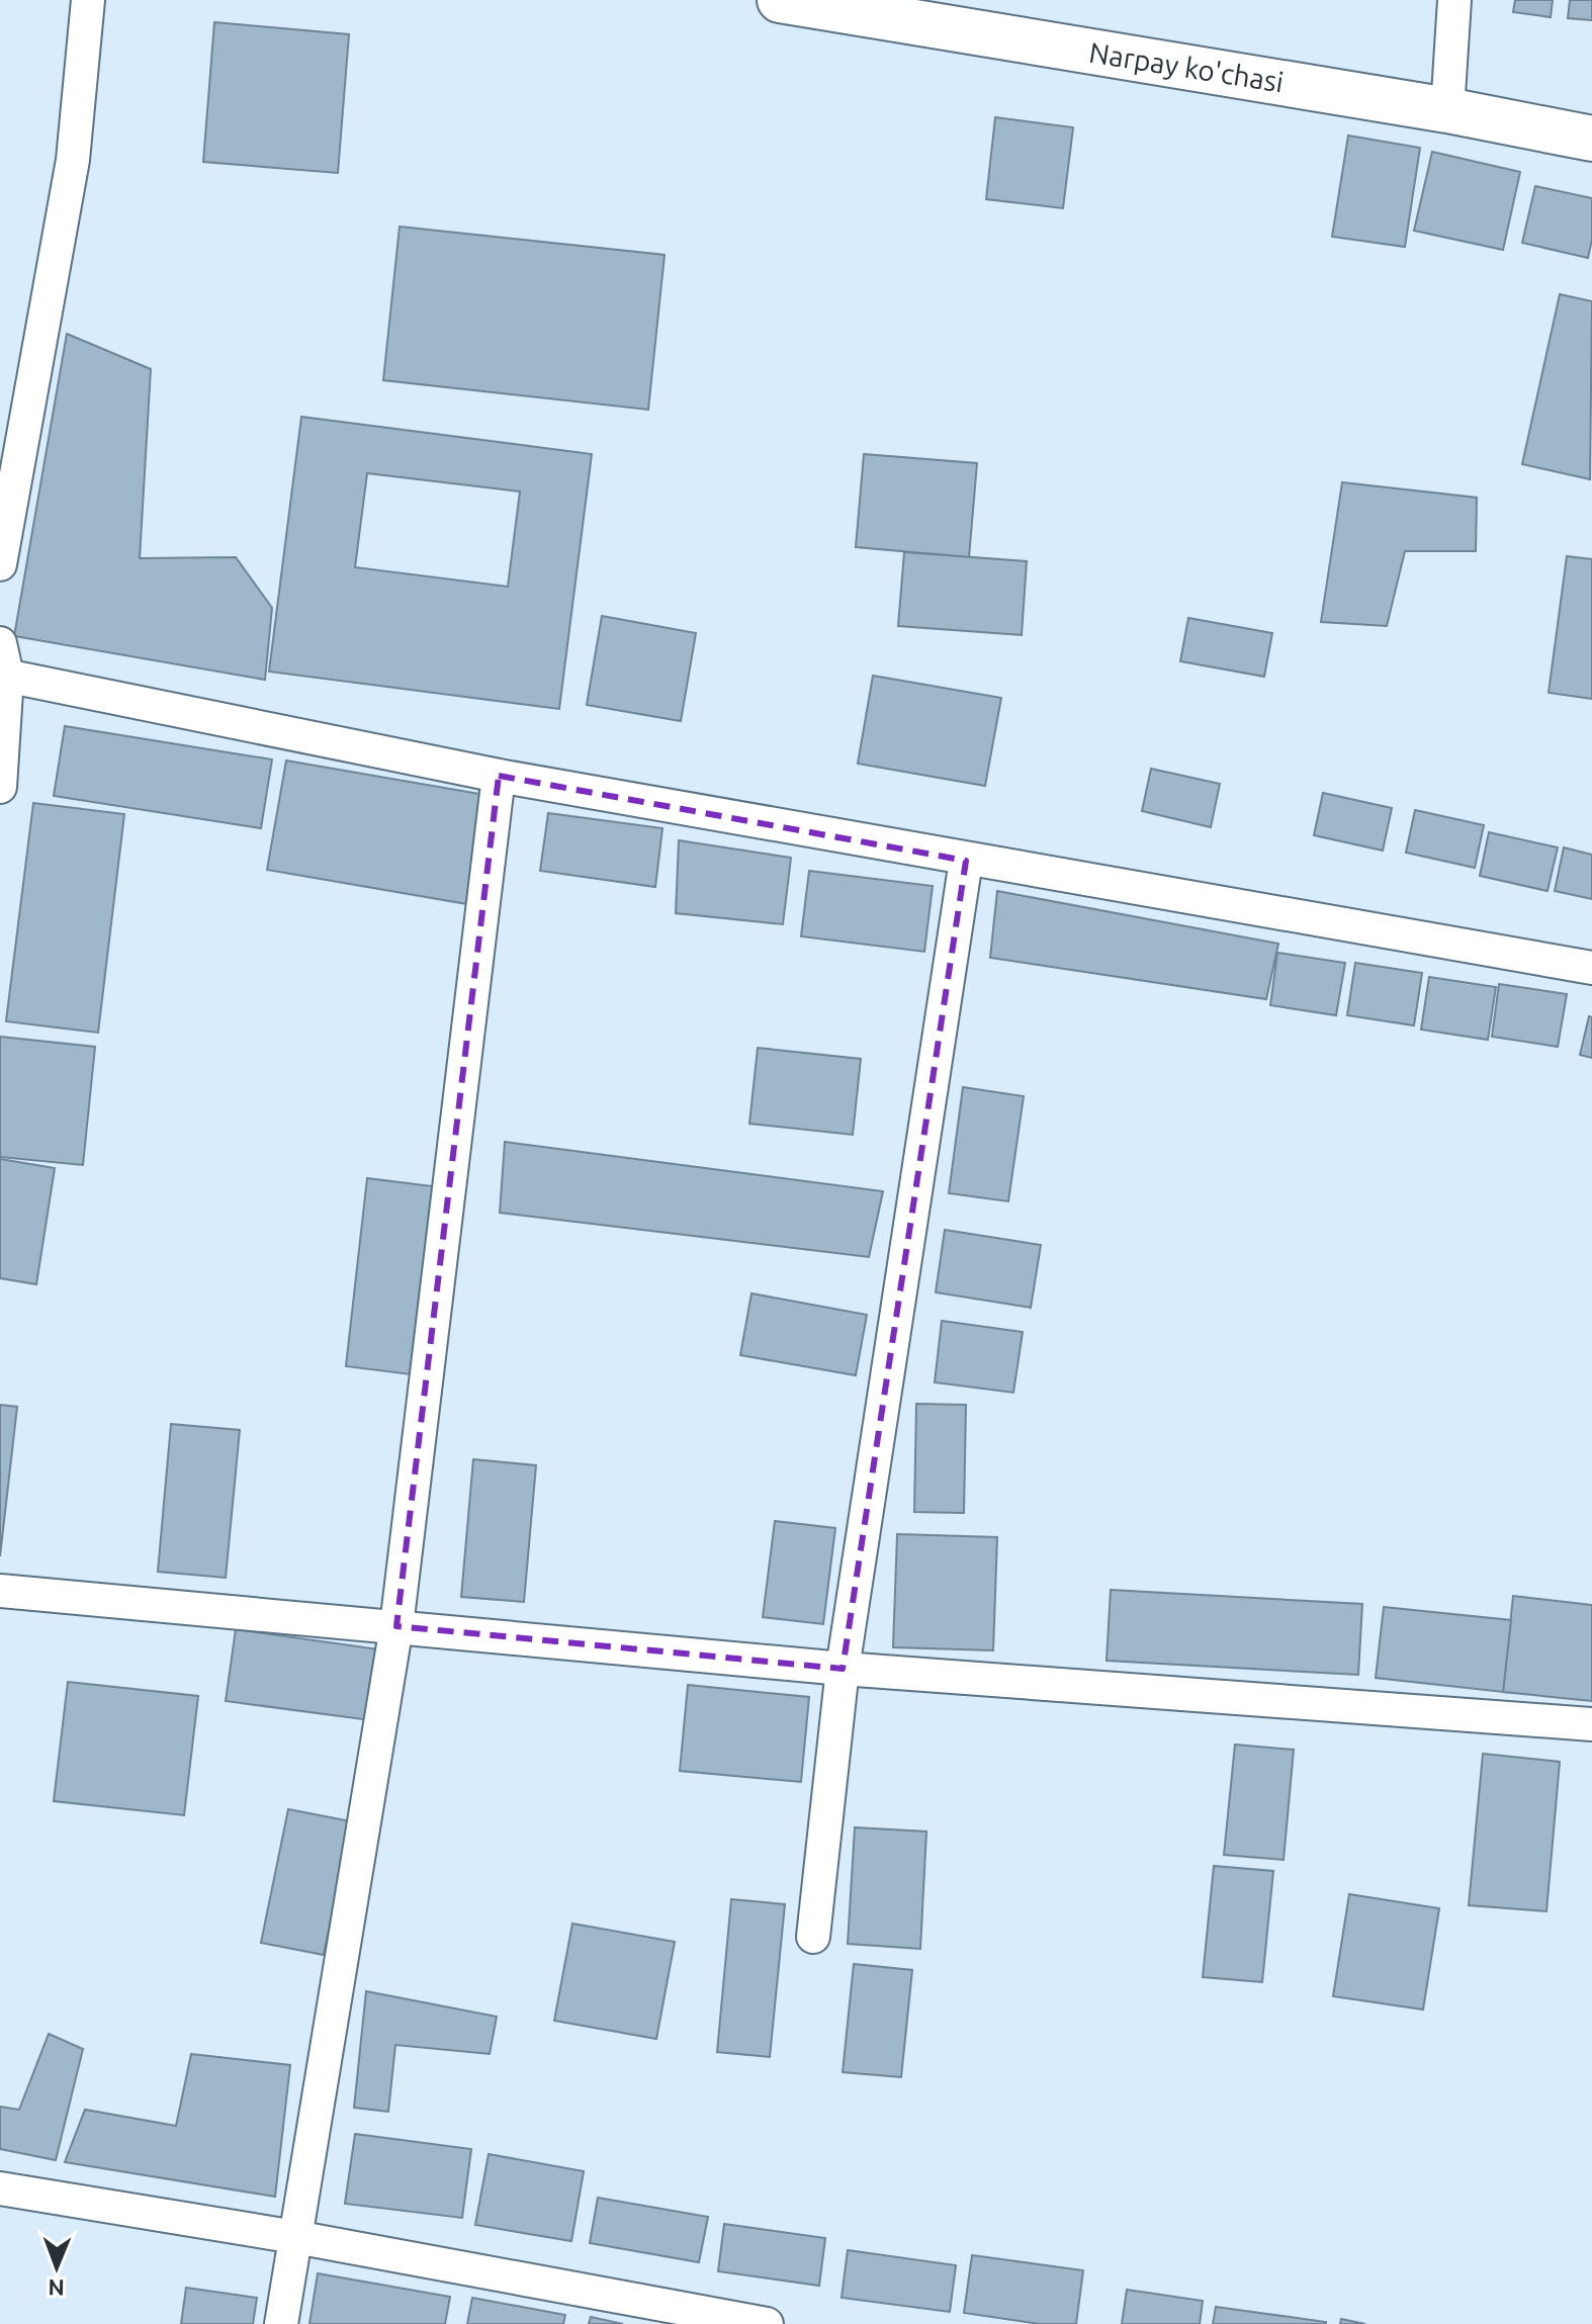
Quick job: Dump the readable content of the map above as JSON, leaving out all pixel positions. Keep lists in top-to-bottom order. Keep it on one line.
{"streets":{"main road":["Narpay ko'chasi"]},"north":"bottom"}
